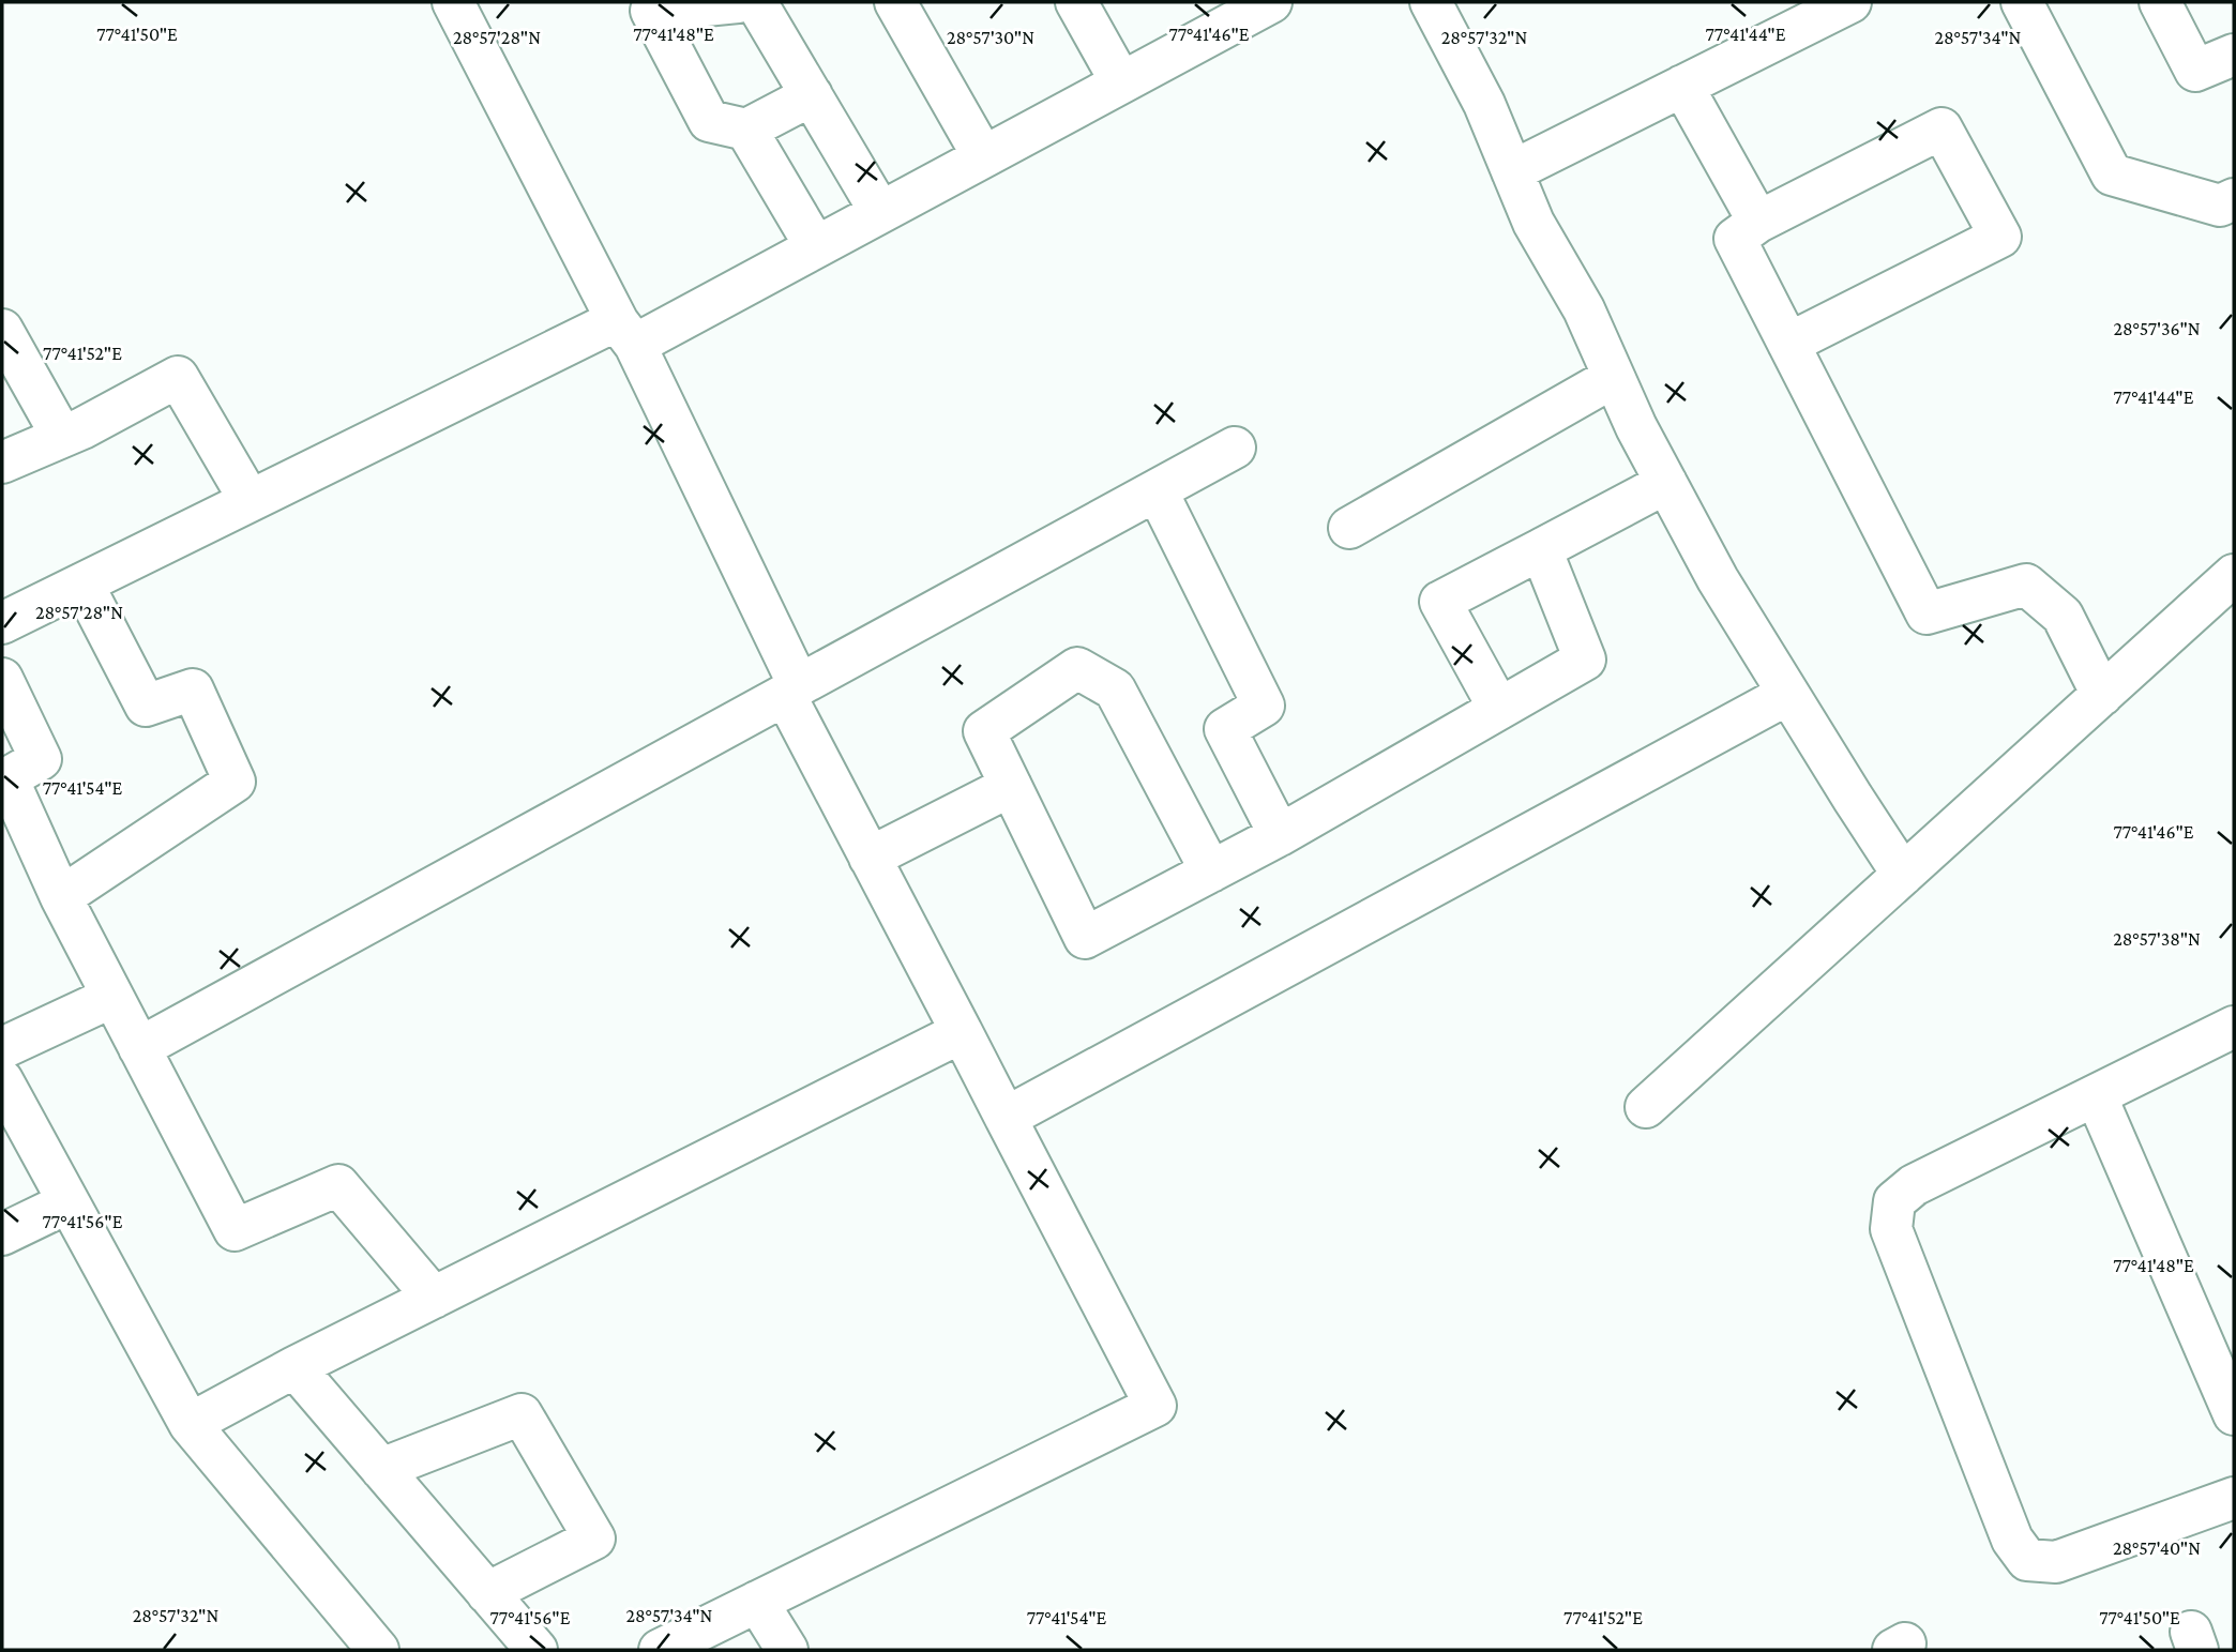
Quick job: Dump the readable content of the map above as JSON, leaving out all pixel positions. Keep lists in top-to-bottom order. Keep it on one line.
{"coordinates":["77°41'46\"E","77°41'50\"E","77°41'48\"E","77°41'44\"E","28°57'28\"N","28°57'30\"N","28°57'32\"N","28°57'34\"N","28°57'36\"N","77°41'52\"E","77°41'54\"E","28°57'38\"N","77°41'56\"E","28°57'40\"N"]}
